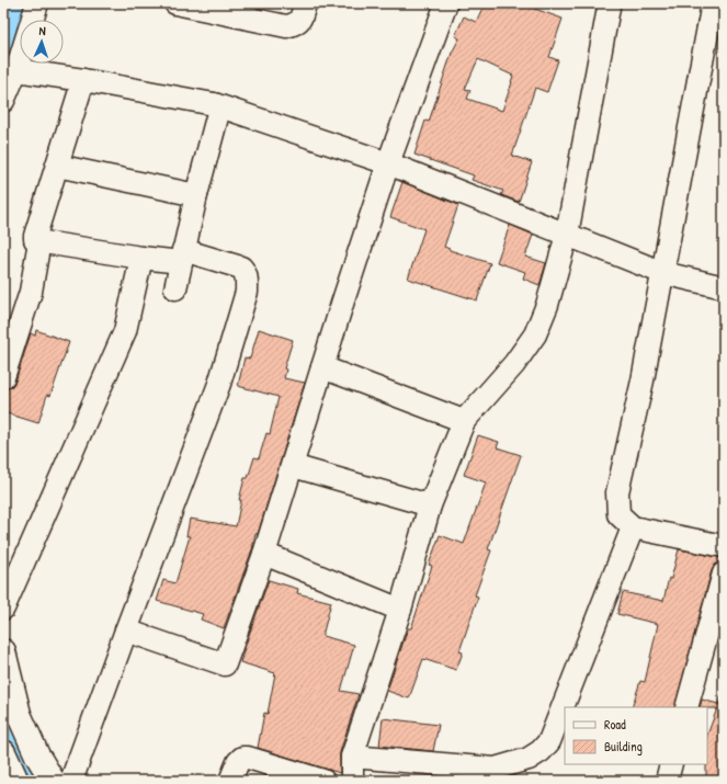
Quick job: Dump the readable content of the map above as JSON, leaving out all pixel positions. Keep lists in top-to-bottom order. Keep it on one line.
{"legend":["Road","Building"],"north":"top"}
